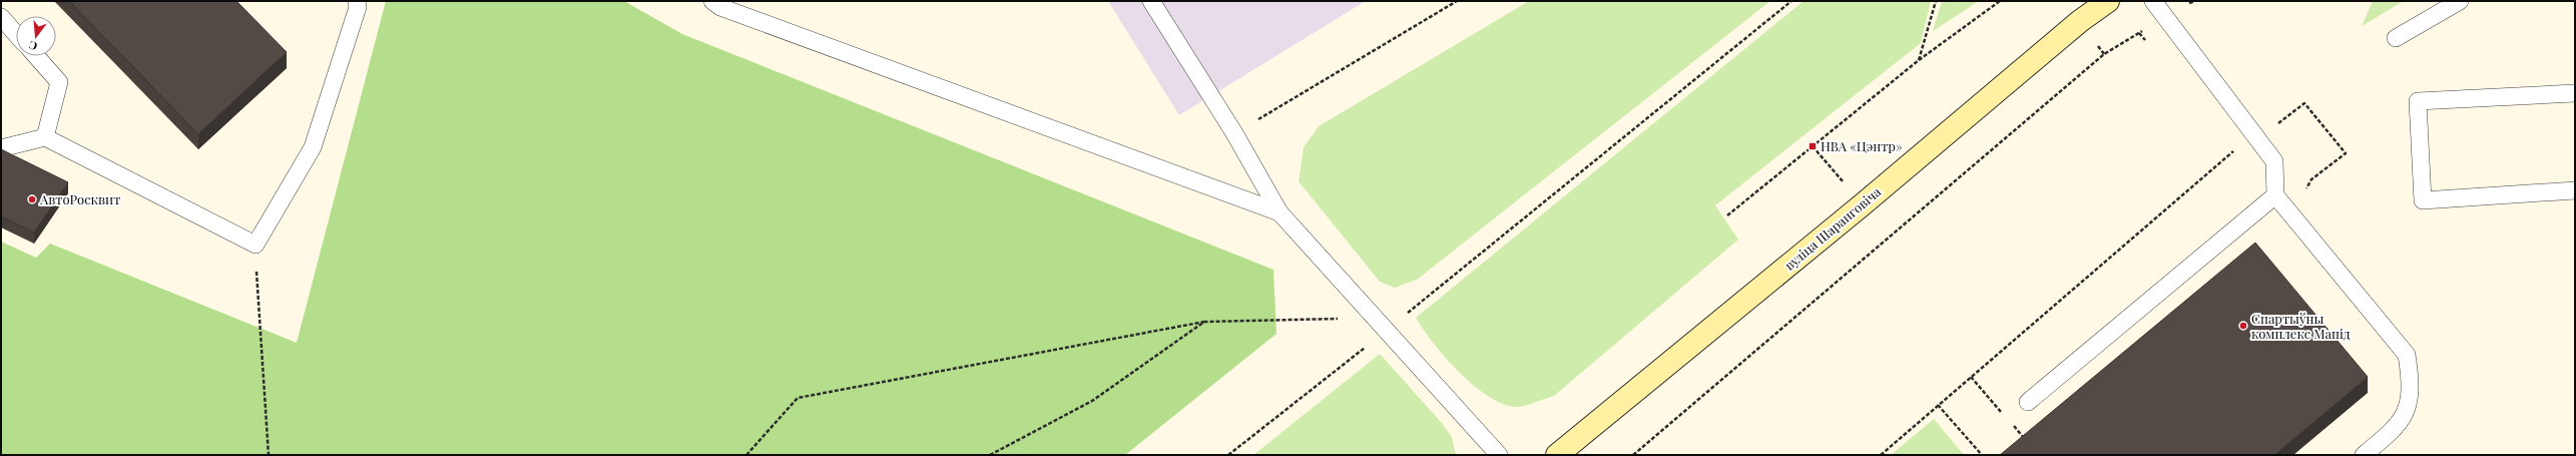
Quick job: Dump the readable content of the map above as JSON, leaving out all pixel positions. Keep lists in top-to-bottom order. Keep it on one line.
{"streets":{"main road":["вуліца Шаранговіча"]},"places":{"transit":["НВА «Цэнтр»"],"other":["АвтоРосквит","Спартыўны комплекс Мапід"]},"north":"bottom"}
